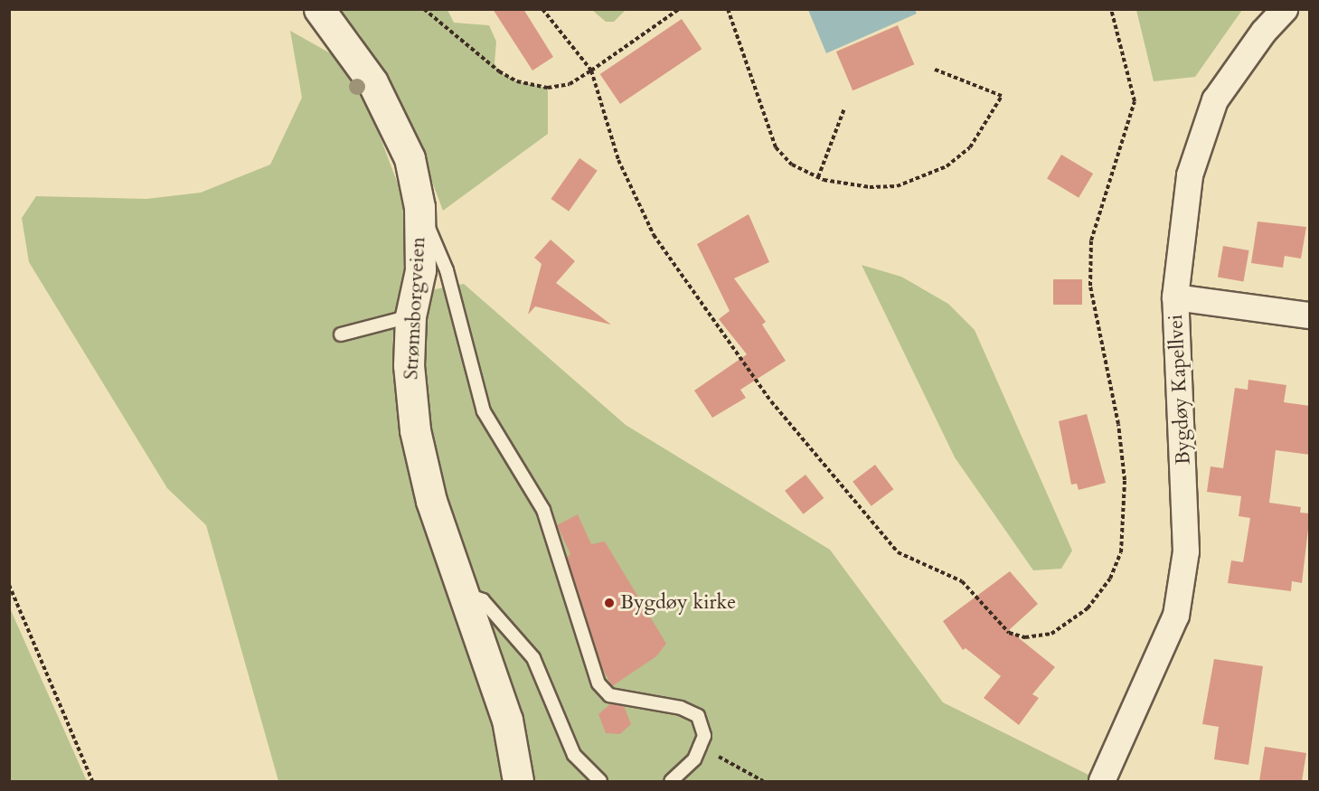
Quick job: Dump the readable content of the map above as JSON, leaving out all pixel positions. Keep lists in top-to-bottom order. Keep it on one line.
{"streets":{"street":["Strømsborgveien","Bygdøy Kapellvei"]},"places":["Bygdøy kirke"]}
